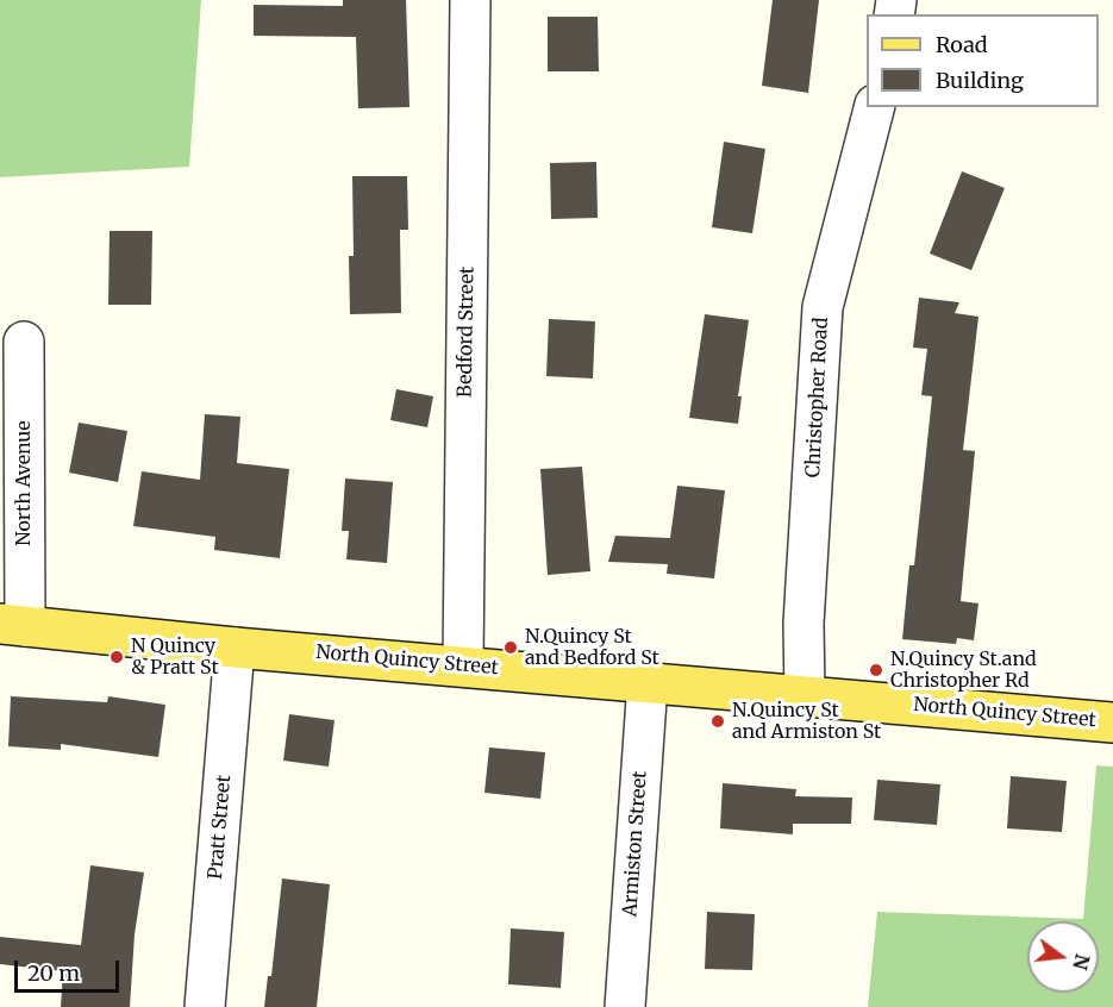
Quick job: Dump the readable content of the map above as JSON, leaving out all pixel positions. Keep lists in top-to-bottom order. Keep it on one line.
{"streets":{"main road":["North Quincy Street"],"street":["Bedford Street","Christopher Road","North Avenue","Pratt Street","Armiston Street"]},"crossings":[["Bedford Street","North Quincy Street"],["Christopher Road","North Quincy Street"],["North Avenue","North Quincy Street"],["North Quincy Street","Pratt Street"],["North Quincy Street","Armiston Street"]],"places":["N.Quincy St and Bedford St","N Quincy & Pratt St","N.Quincy St.and Christopher Rd","N.Quincy St and Armiston St"],"legend":["Road","Building"],"scale_bar":"20 m","north":"right"}
